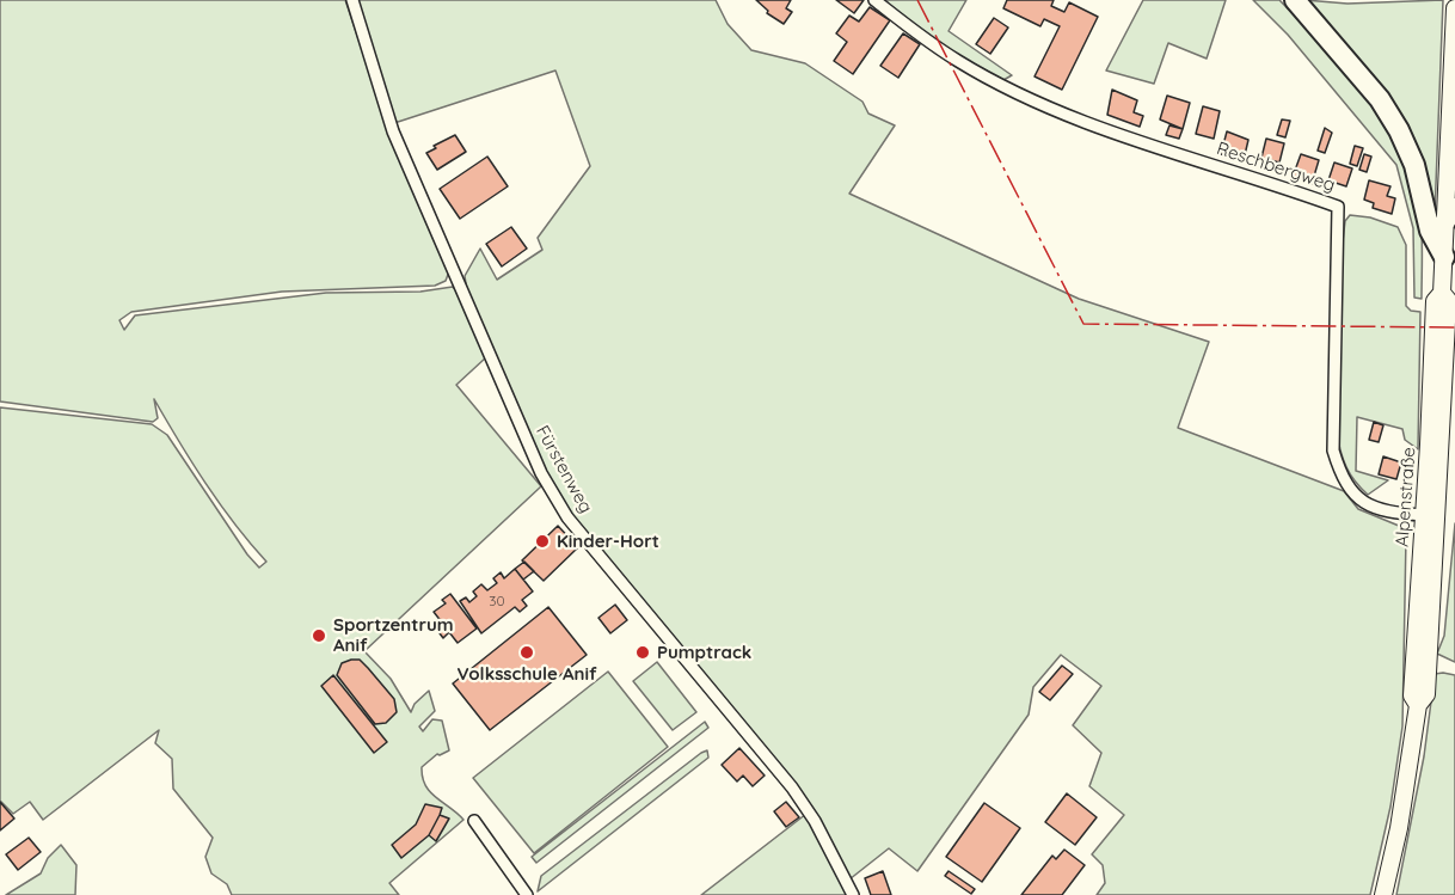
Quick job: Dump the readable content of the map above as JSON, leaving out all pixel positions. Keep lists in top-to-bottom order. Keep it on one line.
{"streets":{"main road":["Alpenstraße"],"street":["Reschbergweg","Fürstenweg"]},"crossings":[["Reschbergweg","Alpenstraße"]],"places":["Kinder-Hort","Sportzentrum Anif","Volksschule Anif","Pumptrack"],"house_numbers":["30"]}
